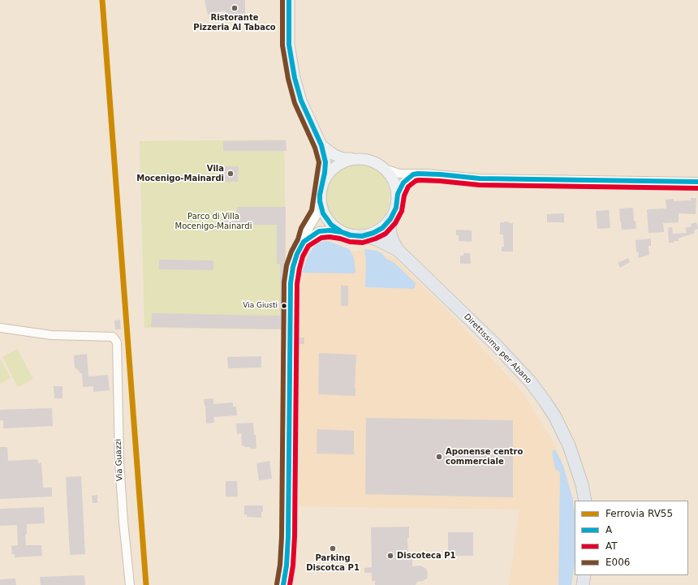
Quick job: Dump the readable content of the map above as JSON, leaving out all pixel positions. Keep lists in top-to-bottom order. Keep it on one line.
{"streets":{"highway":["Direttissima per Abano"],"street":["Via Guazzi"]},"parks":["Parco di Villa Mocenigo-Mainardi"],"places":["Ristorante Pizzeria Al Tabaco","Vila Mocenigo-Mainardi","Via Giusti","Aponense centro commerciale","Parking Discotca P1","Discoteca P1"],"lines":["rail line RV55","transit line A","transit line E006","transit line AT"],"legend":["Ferrovia RV55","A","AT","E006"]}
